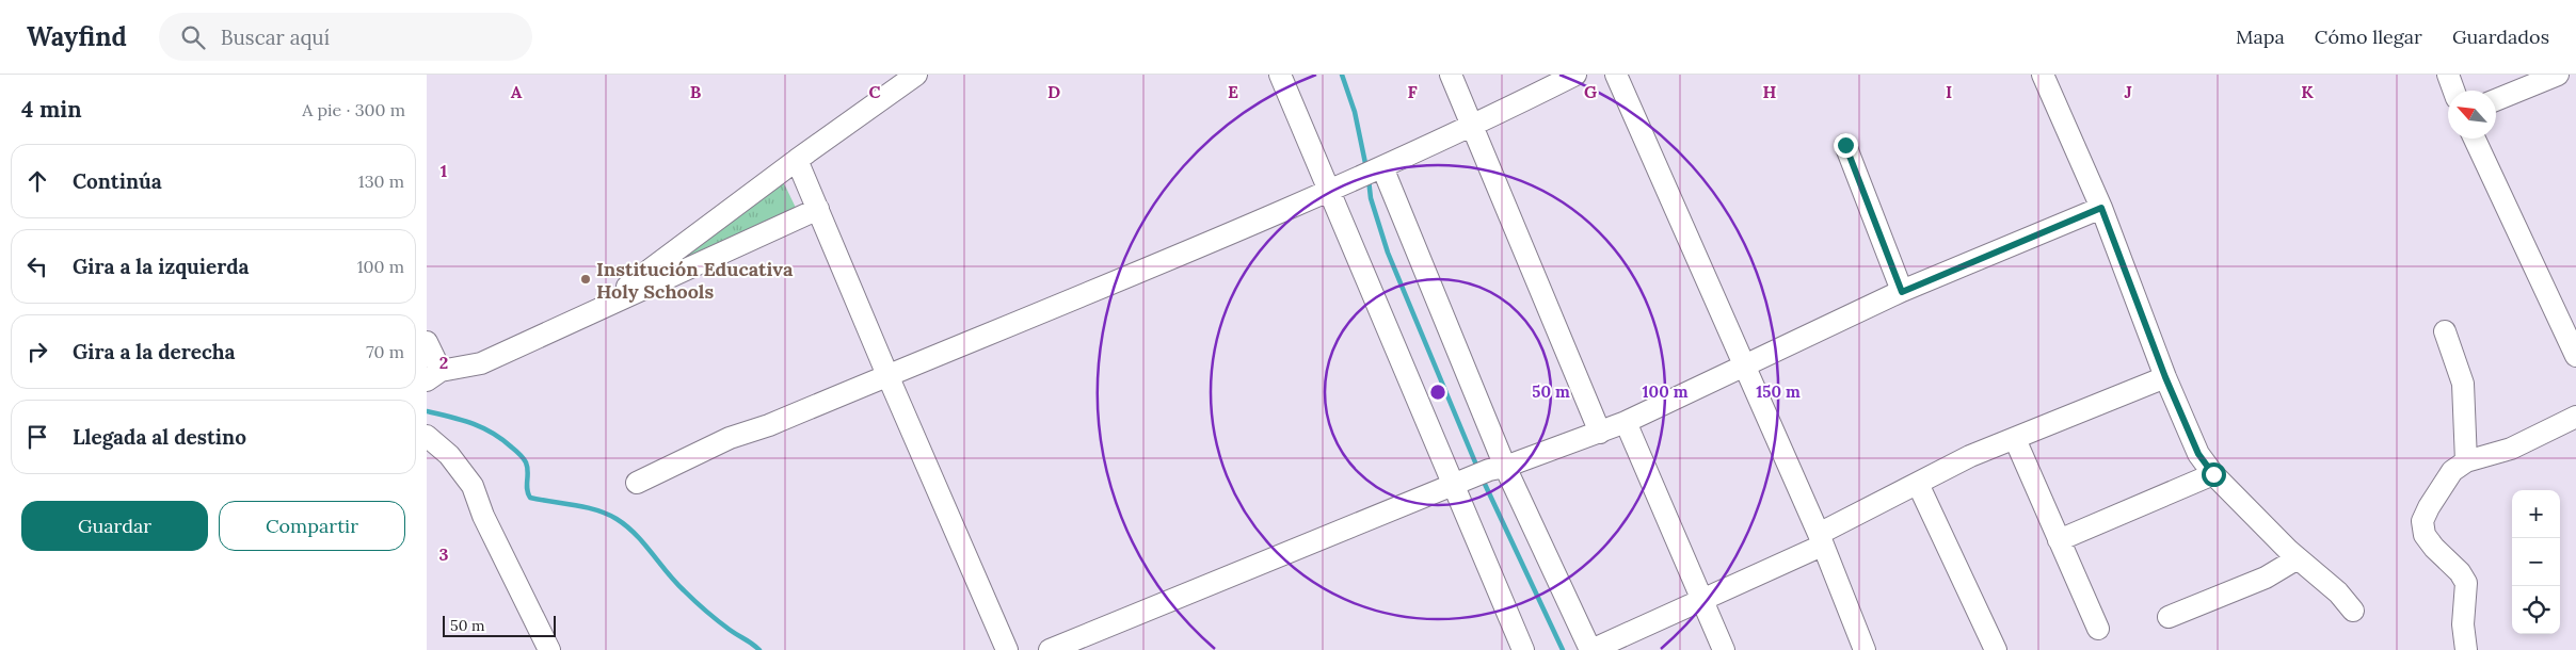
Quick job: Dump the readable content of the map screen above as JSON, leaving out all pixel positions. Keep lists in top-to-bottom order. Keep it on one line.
{"places":["Institución Educativa Holy Schools"],"scale_bar":"50 m","north":"top left","page":{"header":"Wayfind","search":"Buscar aquí","nav":["Mapa","Cómo llegar","Guardados"],"heading":["4 min","A pie · 300 m"],"list":[["Continúa","130 m"],["Gira a la izquierda","100 m"],["Gira a la derecha","70 m"],"Llegada al destino"],"buttons":["Guardar","Compartir"],"map_buttons":["+","−"],"scale":"50 m"},"grid":{"columns":["A","B","C","D","E","F","G","H","I","J","K"],"rows":["1","2","3"]},"rings":["50 m","100 m","150 m"]}
